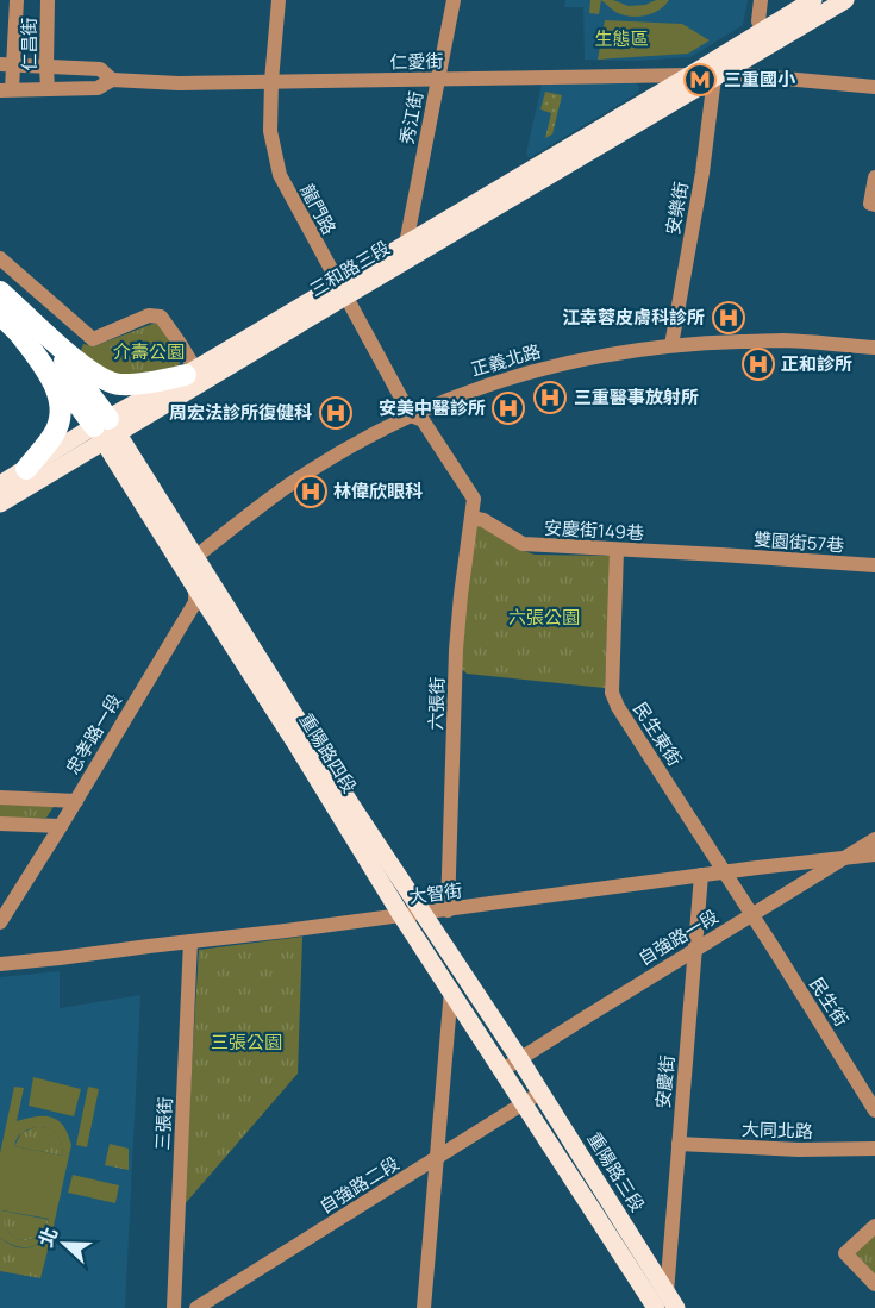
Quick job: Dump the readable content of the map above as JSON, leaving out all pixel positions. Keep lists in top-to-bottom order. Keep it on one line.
{"streets":{"main road":["三和路三段","重陽路四段","重陽路三段"],"street":["仁昌街","仁愛街","秀江街","安樂街","龍門路","正義北路","安慶街149巷","雙園街57巷","六張街","忠孝路一段","民生東街","大智街","自強路一段","民生街","安慶街","三張街","大同北路","自強路二段"]},"crossings":[["仁昌街","仁愛街"],["仁愛街","秀江街"],["仁愛街","安樂街"],["仁愛街","龍門路"],["仁愛街","三和路三段"],["秀江街","三和路三段"],["安樂街","三和路三段"],["安樂街","正義北路"],["龍門路","三和路三段"],["龍門路","正義北路"],["龍門路","六張街"],["三和路三段","重陽路四段"],["正義北路","忠孝路一段"],["正義北路","重陽路四段"],["安慶街149巷","雙園街57巷"],["安慶街149巷","六張街"],["安慶街149巷","民生東街"],["六張街","大智街"],["忠孝路一段","重陽路四段"],["民生東街","大智街"],["民生東街","自強路一段"],["民生東街","民生街"],["重陽路四段","大智街"],["重陽路四段","自強路一段"],["重陽路四段","重陽路三段"],["重陽路四段","自強路二段"],["大智街","自強路一段"],["大智街","安慶街"],["大智街","三張街"],["自強路一段","民生街"],["自強路一段","安慶街"],["自強路一段","重陽路三段"],["安慶街","大同北路"],["安慶街","重陽路三段"],["重陽路三段","自強路二段"]],"parks":["生態區","介壽公園","六張公園","三張公園"],"places":{"metro station":["三重國小"],"hospital":["江幸蓉皮膚科診所","正和診所","三重醫事放射所","安美中醫診所","周宏法診所復健科","林偉欣眼科"]},"north":"left"}
